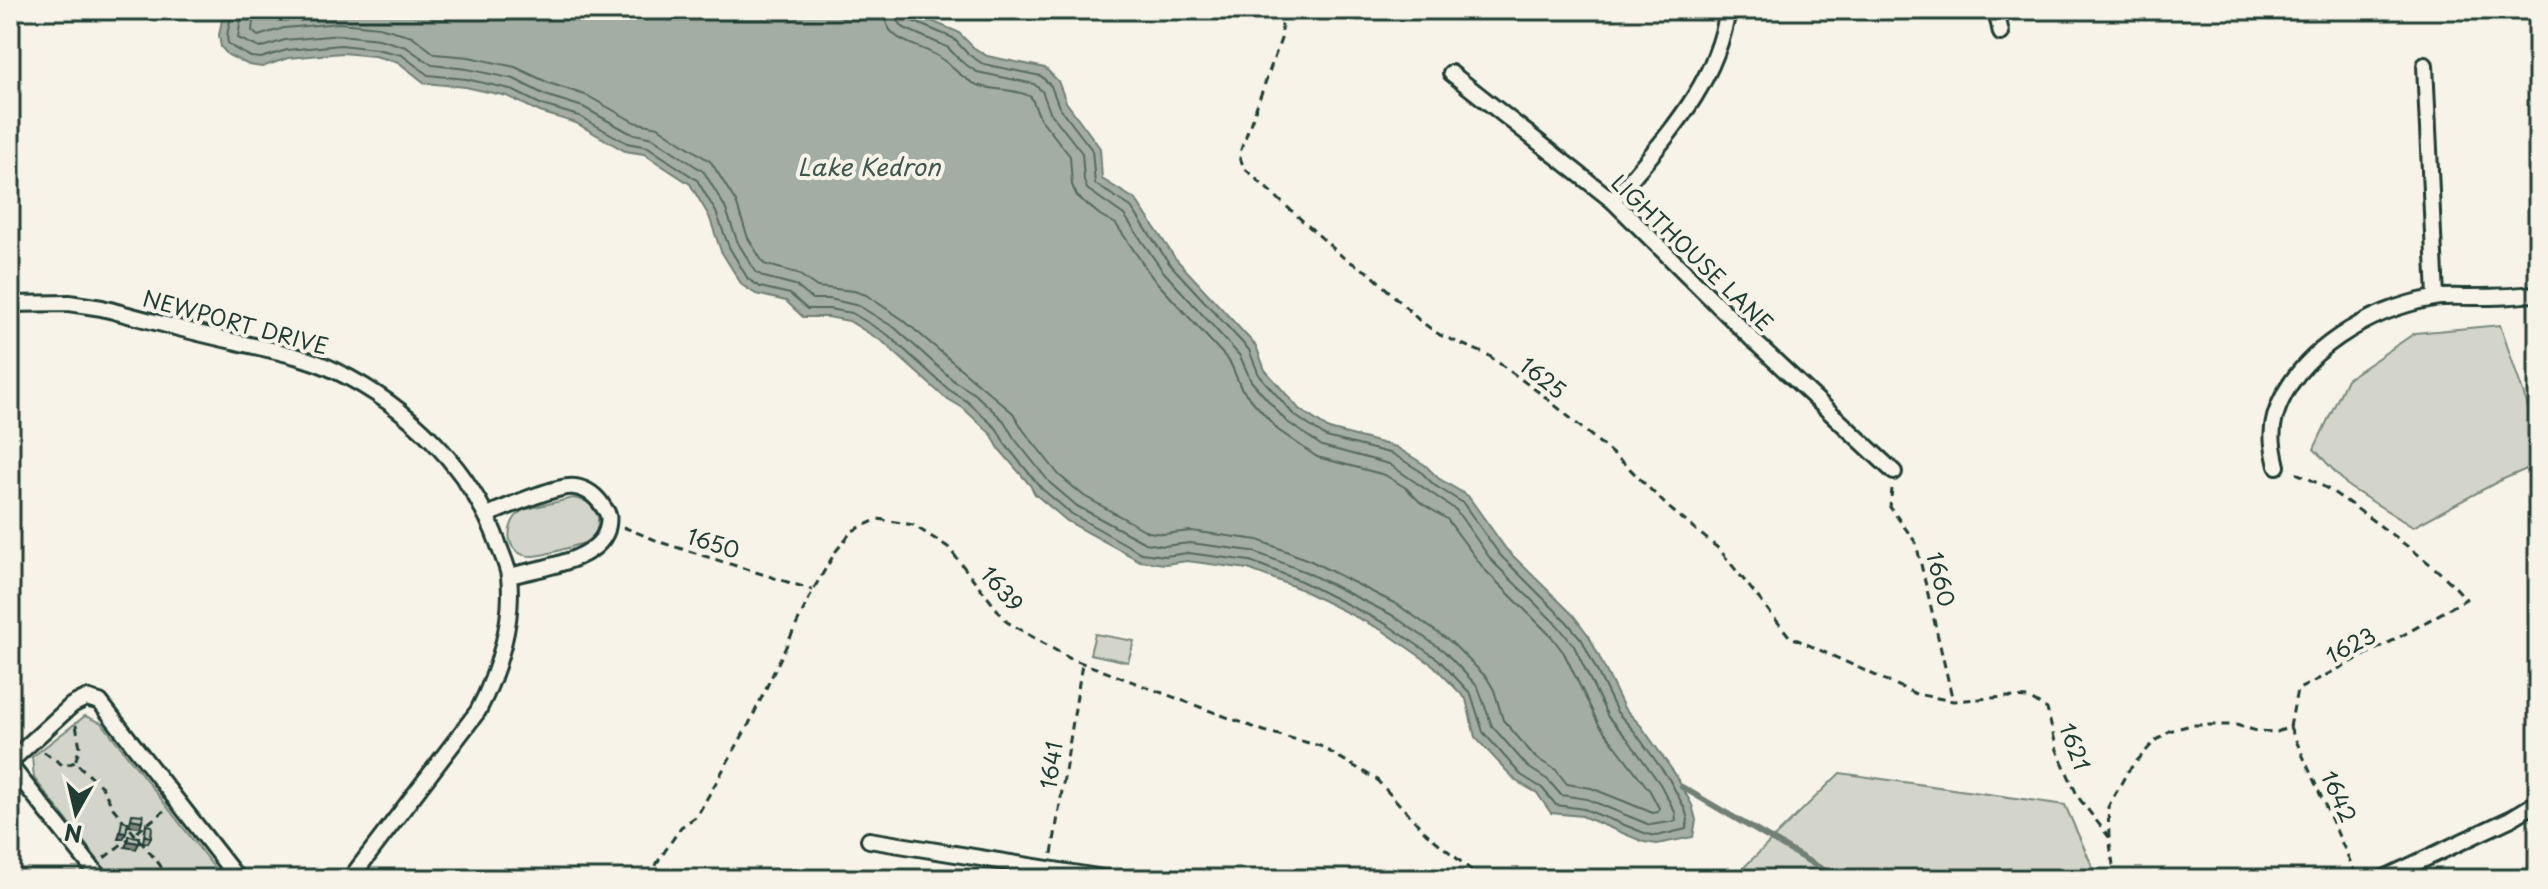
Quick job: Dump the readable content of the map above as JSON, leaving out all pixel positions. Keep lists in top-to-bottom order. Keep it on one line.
{"streets":{"street":["LIGHTHOUSE LANE","NEWPORT DRIVE"],"path":["1625","1650","1660","1639","1623","1621","1641","1642"]},"crossings":[["LIGHTHOUSE LANE","1660"],["1625","1660"],["1625","1621"],["1650","1639"],["1660","1621"],["1639","1641"],["1623","1642"]],"water":["Lake Kedron"],"north":"bottom"}
